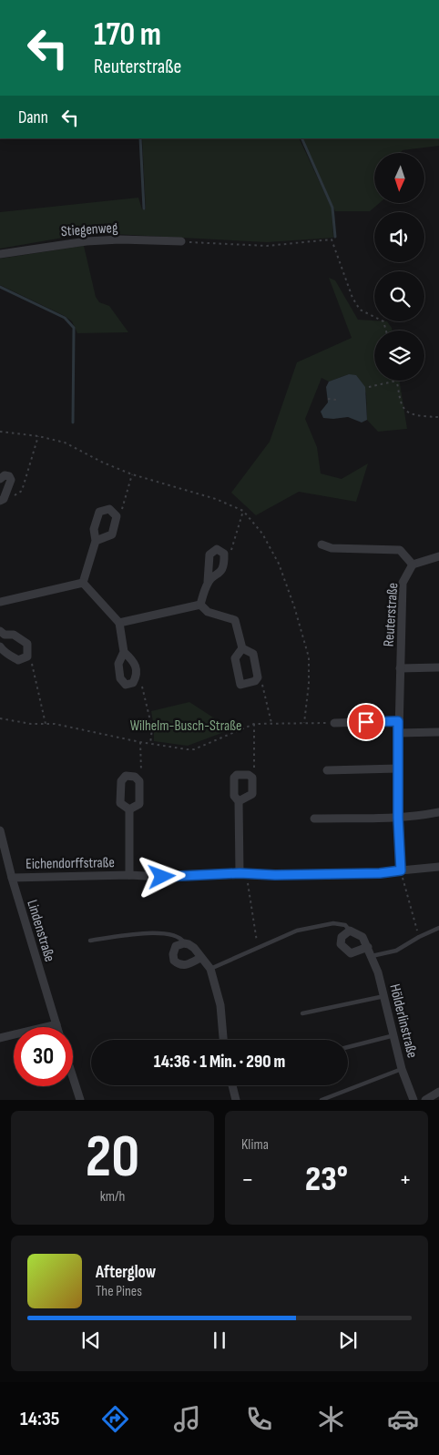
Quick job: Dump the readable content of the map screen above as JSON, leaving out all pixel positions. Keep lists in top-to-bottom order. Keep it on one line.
{"streets":{"street":["Stiegenweg","Reuterstraße","Eichendorffstraße","Lindenstraße","Hölderlinstraße"]},"crossings":[["Reuterstraße","Eichendorffstraße"],["Eichendorffstraße","Lindenstraße"]],"parks":["Wilhelm-Busch-Straße"],"north":"bottom","page":{"turn":["170 m","Reuterstraße"],"then":"Dann","limit":"30","trip":"14:36 · 1 Min. · 290 m","tile":[["20","km/h"],"Klima"],"heat":["−","23°","+"],"song":["Afterglow","The Pines"],"tabs":"14:35"}}
